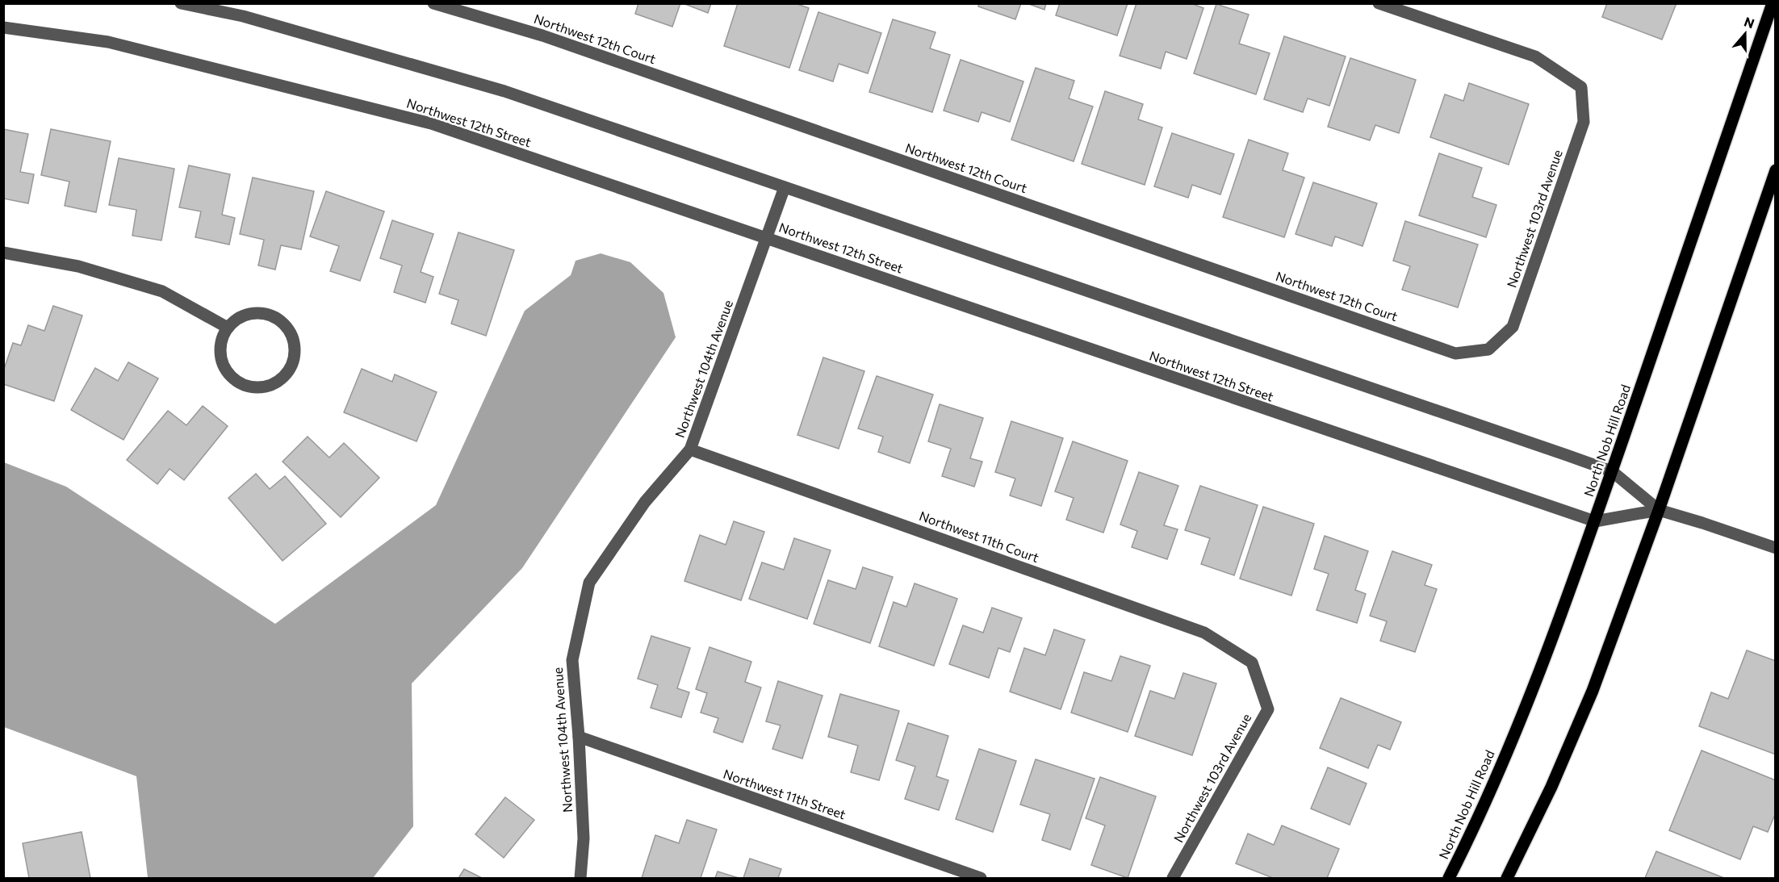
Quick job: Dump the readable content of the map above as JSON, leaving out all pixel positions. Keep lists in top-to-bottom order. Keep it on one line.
{"streets":{"main road":["North Nob Hill Road"],"street":["Northwest 12th Court","Northwest 12th Street","Northwest 103rd Avenue","Northwest 104th Avenue","Northwest 11th Court","Northwest 11th Street"]},"crossings":[["Northwest 12th Court","Northwest 103rd Avenue"],["Northwest 12th Street","Northwest 104th Avenue"],["Northwest 12th Street","North Nob Hill Road"],["Northwest 103rd Avenue","Northwest 11th Court"],["Northwest 104th Avenue","Northwest 11th Court"],["Northwest 104th Avenue","Northwest 11th Street"]],"north":"top"}
